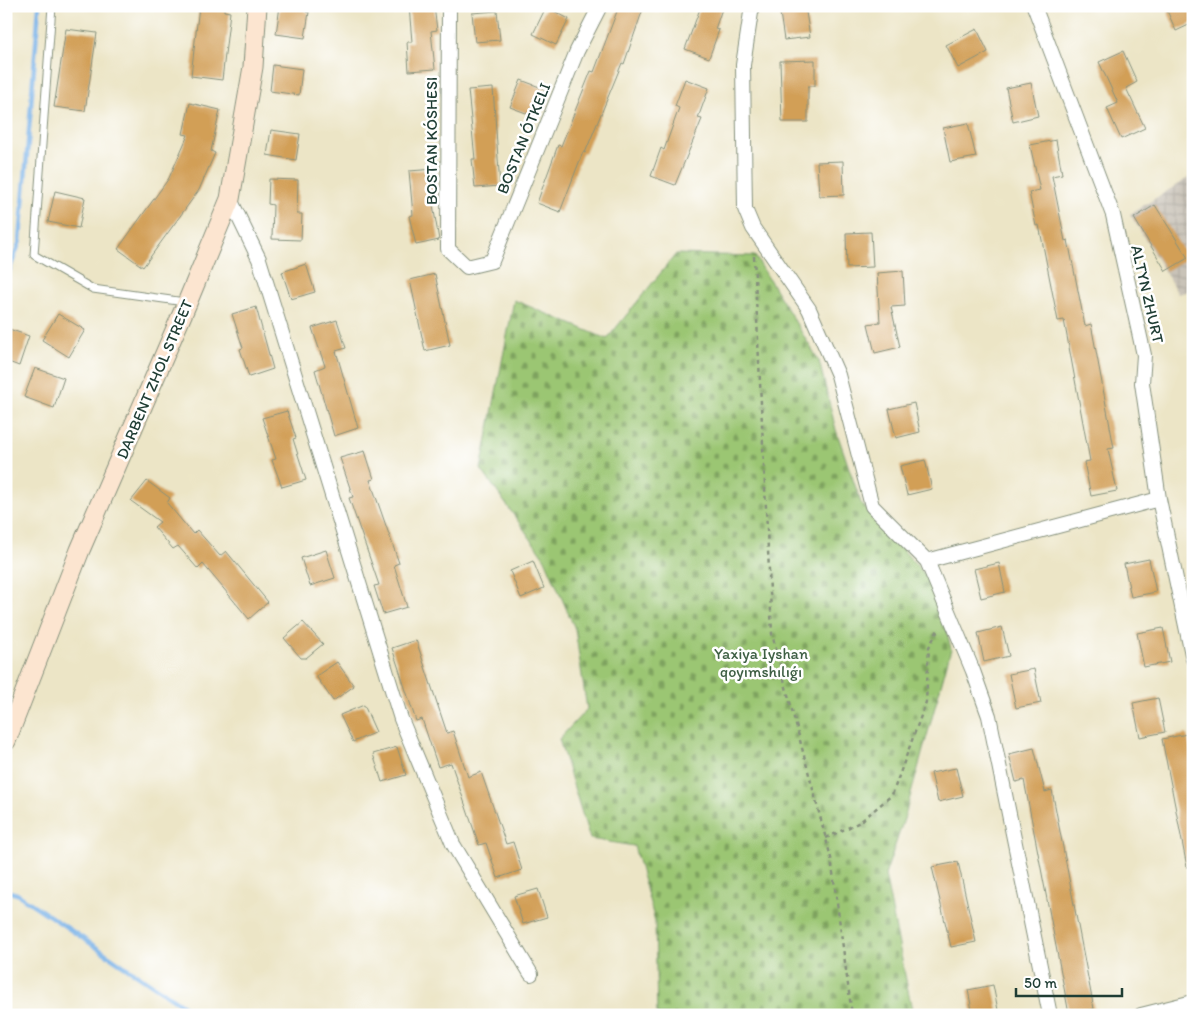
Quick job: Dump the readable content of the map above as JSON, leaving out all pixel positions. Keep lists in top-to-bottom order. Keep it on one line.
{"streets":{"main road":["DARBENT ZHOL STREET"],"street":["BOSTAN ÓTKELI","BOSTAN KÓSHESI","ALTYN ZHURT"]},"crossings":[["BOSTAN ÓTKELI","BOSTAN KÓSHESI"]],"parks":["Yaxiya Iyshan qoyımshılıǵı"],"scale_bar":"50 m"}
